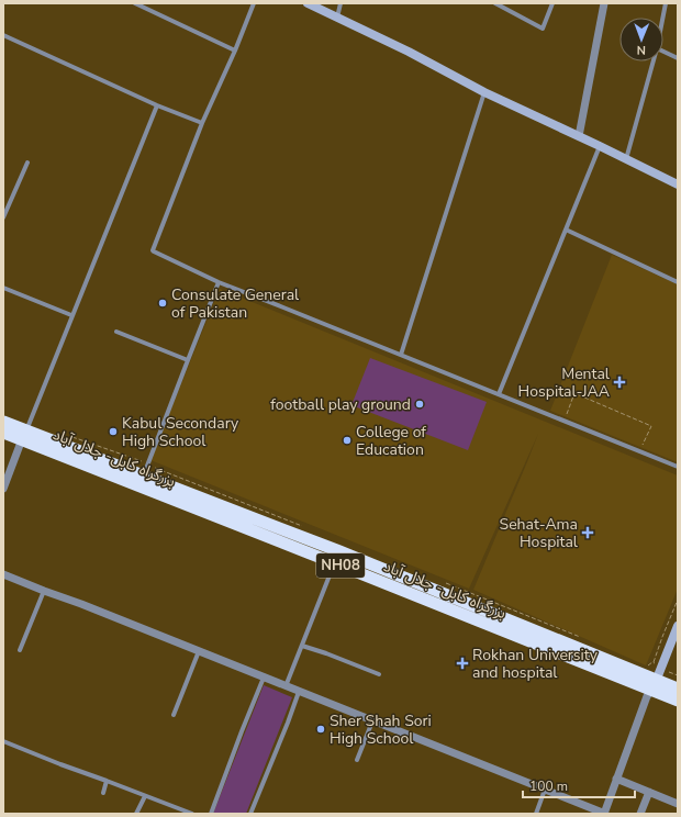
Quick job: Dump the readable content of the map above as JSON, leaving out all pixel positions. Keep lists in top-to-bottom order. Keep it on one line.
{"streets":{"highway":["بزرگراه کابل- جلال آباد","NH08"]},"places":{"other":["Consulate General of Pakistan","football play ground","Kabul Secondary High School","College of Education","Sher Shah Sori High School"],"health":["Mental Hospital-JAA","Sehat-Ama Hospital","Rokhan University and hospital"]},"scale_bar":"100 m","north":"bottom"}
